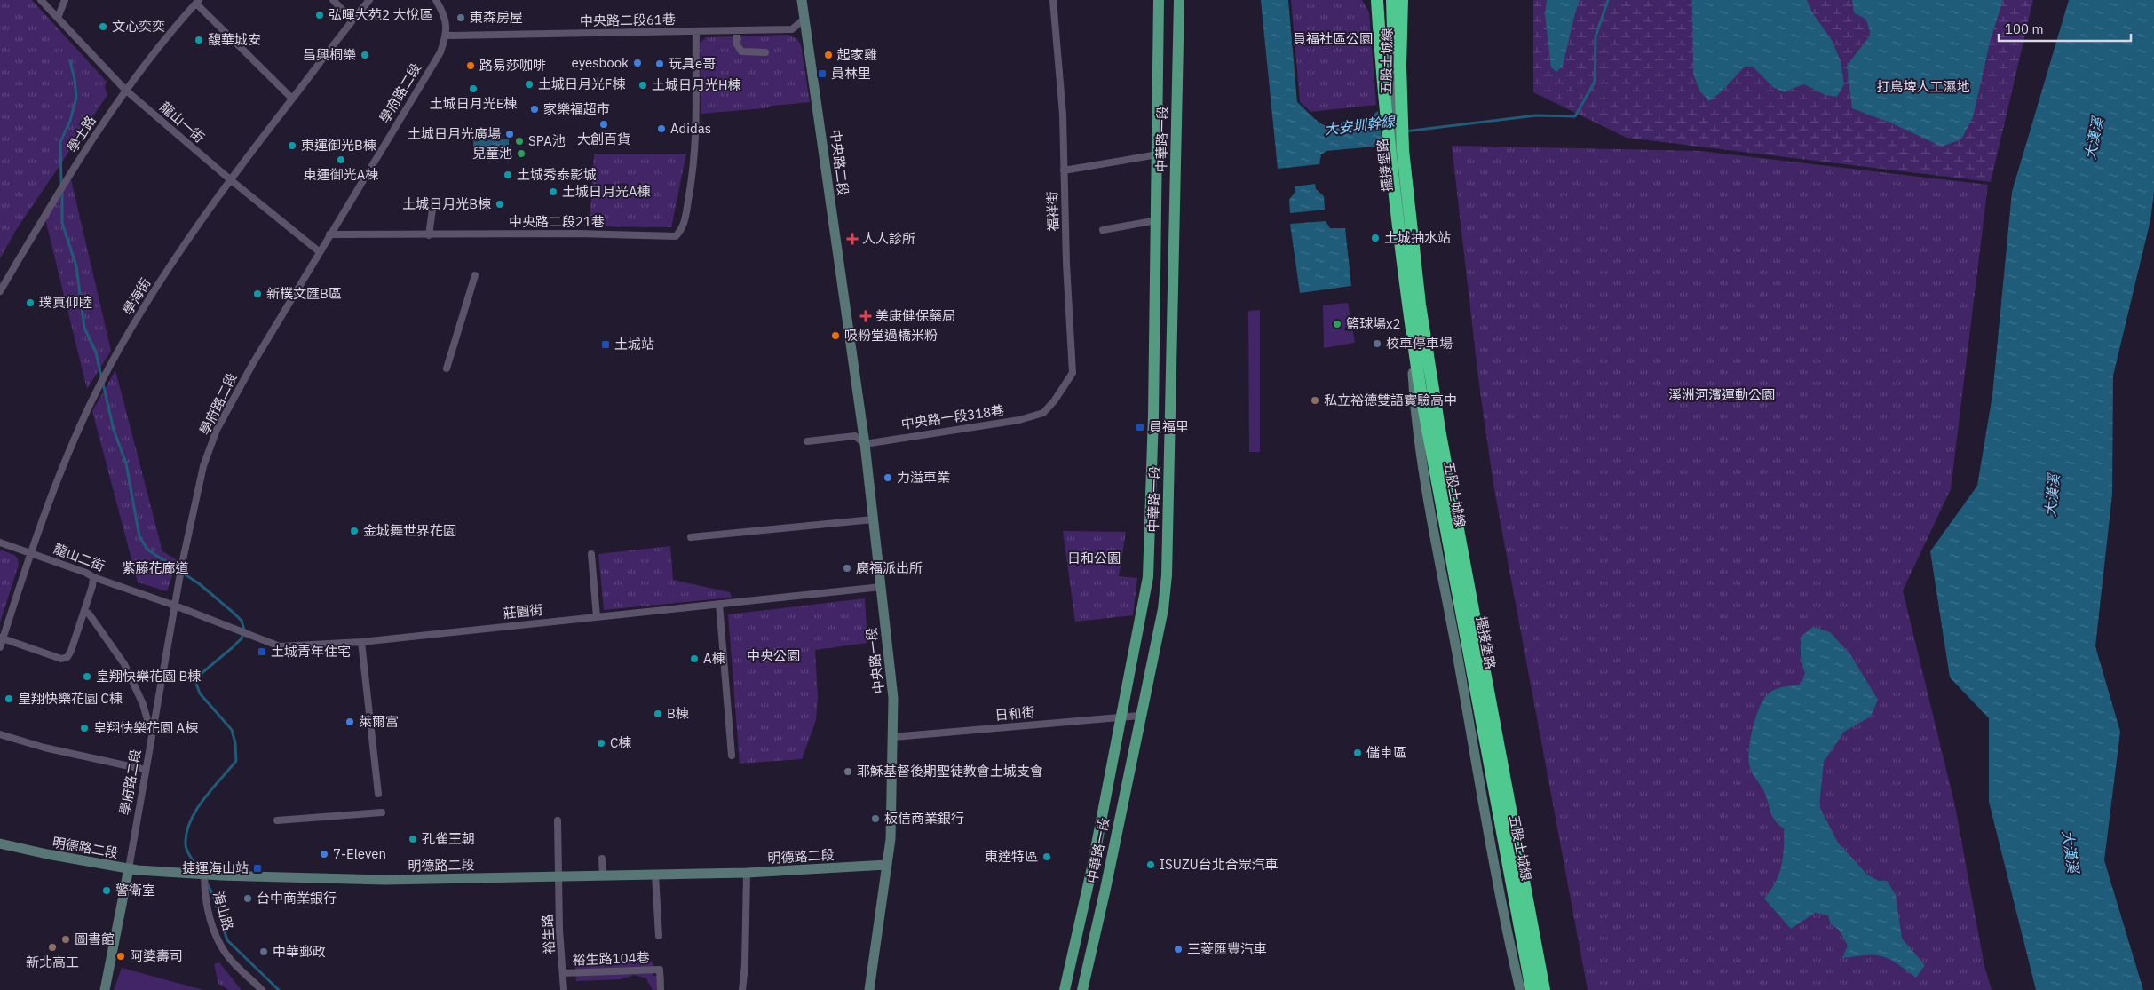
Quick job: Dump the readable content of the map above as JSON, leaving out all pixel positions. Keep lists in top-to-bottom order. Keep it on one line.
{"streets":{"highway":["五股土城線"],"main road":["中華路一段"],"street":["中央路二段61巷","學府路二段","龍山一街","學士路","中央路二段","擺接堡路","福祥街","中央路二段21巷","學海街","中央路一段318巷","龍山二街","莊園街","中央路一段","日和街","明德路二段","海山路","裕生路","裕生路104巷"]},"crossings":[["中央路二段61巷","學府路二段"],["中央路二段61巷","中央路二段"],["中央路二段61巷","中央路二段21巷"],["學府路二段","龍山一街"],["學府路二段","中央路二段21巷"],["學府路二段","龍山二街"],["學府路二段","莊園街"],["學府路二段","明德路二段"],["龍山一街","學士路"],["龍山一街","學海街"],["中華路一段","日和街"],["中央路二段","中央路一段"],["福祥街","中央路一段318巷"],["學海街","龍山二街"],["中央路一段318巷","中央路一段"],["龍山二街","莊園街"],["莊園街","中央路一段"],["中央路一段","日和街"],["中央路一段","明德路二段"],["明德路二段","海山路"],["明德路二段","裕生路"],["裕生路","裕生路104巷"]],"water":["大安圳幹線","大漢溪"],"parks":["員福社區公園","打鳥埤人工濕地","溪洲河濱運動公園","日和公園","紫藤花廊道","中央公園"],"places":{"other":["弘暉大苑2 大悅區","東森房屋","文心奕奕","馥華城安","昌興桐樂","起家雞","eyesbook","玩具e哥","路易莎咖啡","土城日月光F棟","土城日月光H棟","土城日月光E棟","家樂福超市","大創百貨","Adidas","土城日月光廣場","SPA池","東運御光B棟","兒童池","東運御光A棟","土城秀泰影城","土城日月光A棟","土城日月光B棟","土城抽水站","新樸文匯B區","璞真仰睦","籃球場x2","吸粉堂過橋米粉","校車停車場","私立裕德雙語實驗高中","力溢車業","金城舞世界花園","廣福派出所","A棟","皇翔快樂花園 B棟","皇翔快樂花園 C棟","B棟","萊爾富","皇翔快樂花園 A棟","C棟","儲車區","耶穌基督後期聖徒教會土城支會","板信商業銀行","孔雀王朝","7-Eleven","東達特區","ISUZU台北合眾汽車","警衛室","台中商業銀行","圖書館","新北高工","三菱匯豐汽車","中華郵政","阿婆壽司"],"transit":["員林里","土城站","員福里","土城青年住宅","捷運海山站"],"health":["人人診所","美康健保藥局"]},"scale_bar":"100 m"}
